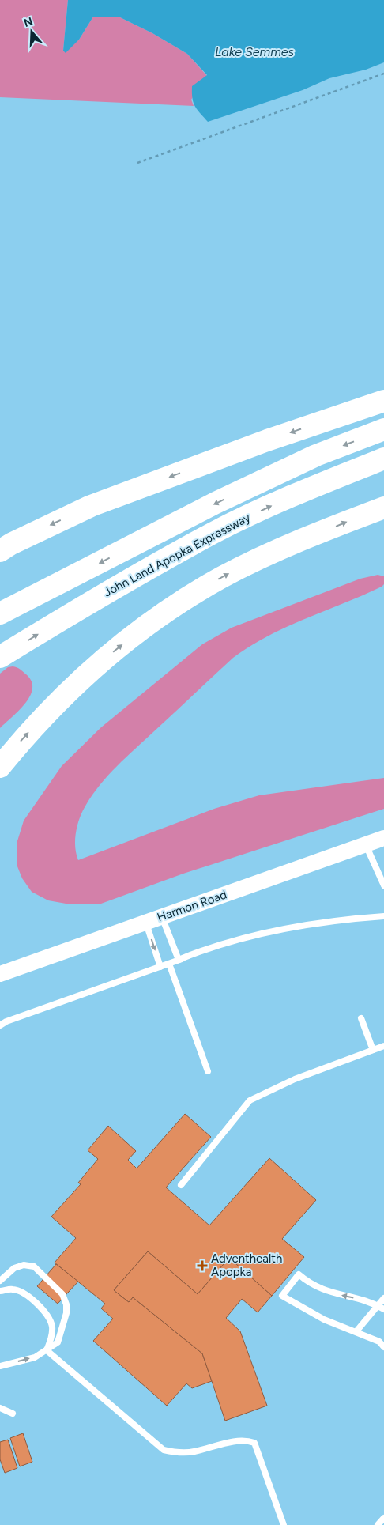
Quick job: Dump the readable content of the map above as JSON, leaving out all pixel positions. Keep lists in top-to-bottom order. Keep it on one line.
{"streets":{"highway":["John Land Apopka Expressway"],"street":["Harmon Road"]},"water":["Lake Semmes"],"places":{"health":["Adventhealth Apopka"]},"north":"top"}
